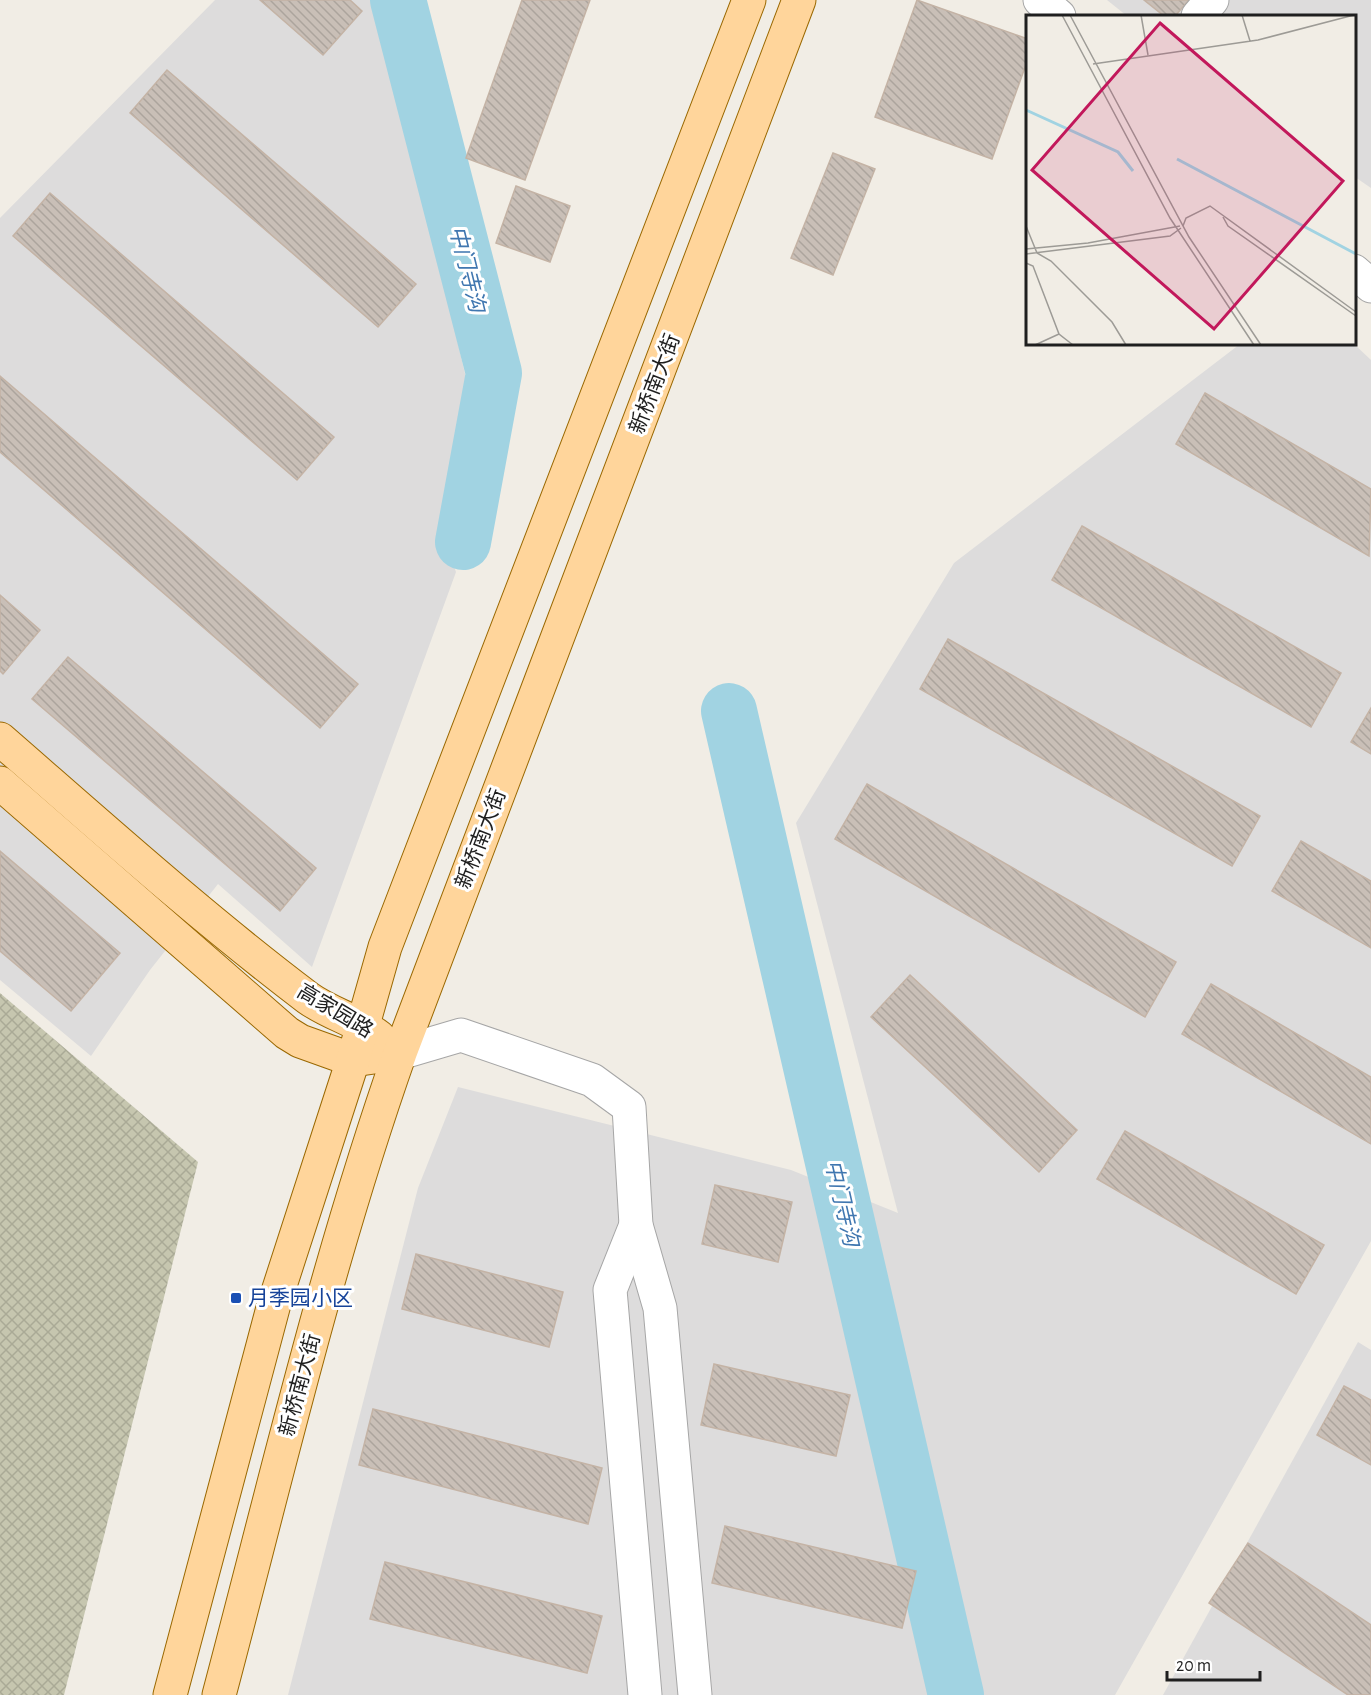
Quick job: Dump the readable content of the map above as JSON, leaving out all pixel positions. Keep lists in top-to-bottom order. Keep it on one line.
{"streets":{"main road":["新桥南大街","高家园路"]},"crossings":[["新桥南大街","高家园路"]],"water":["中门寺沟"],"places":{"transit":["月季园小区"]},"scale_bar":"20 m"}
